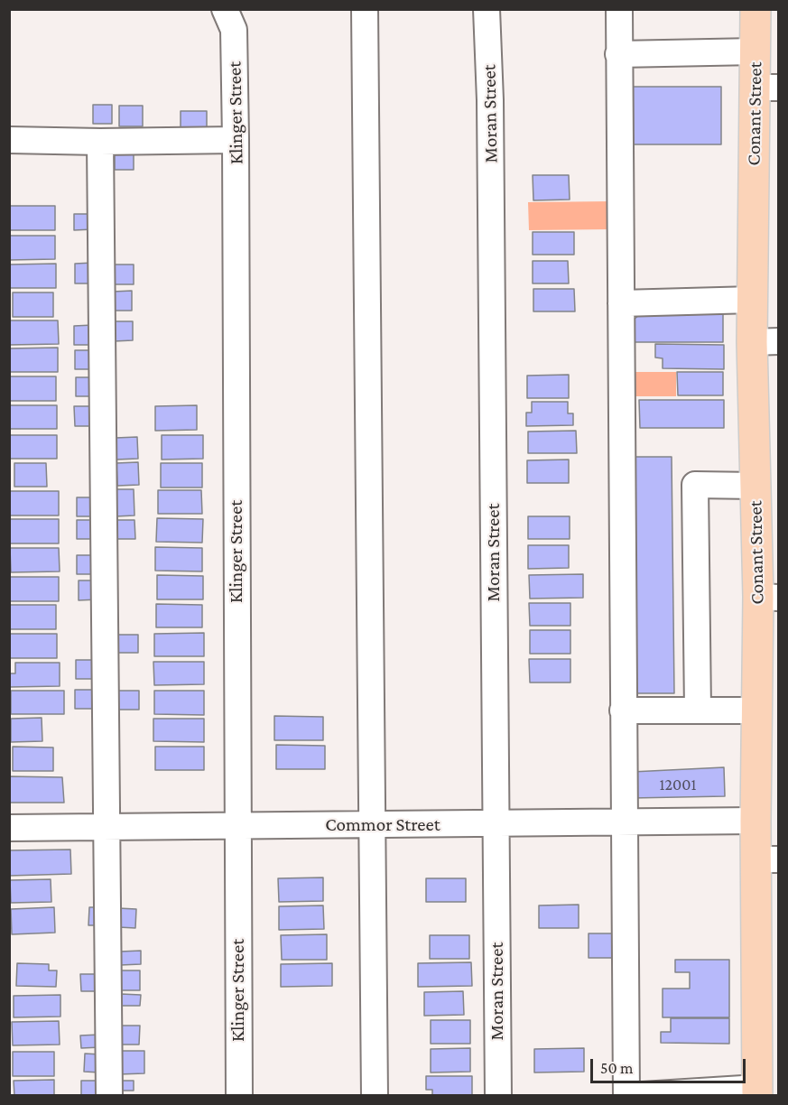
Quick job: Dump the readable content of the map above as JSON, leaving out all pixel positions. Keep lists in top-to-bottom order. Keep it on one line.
{"streets":{"main road":["Conant Street"],"street":["Klinger Street","Moran Street","Commor Street"]},"crossings":[["Klinger Street","Commor Street"],["Moran Street","Commor Street"],["Conant Street","Commor Street"]],"house_numbers":["12001"],"scale_bar":"50 m"}
